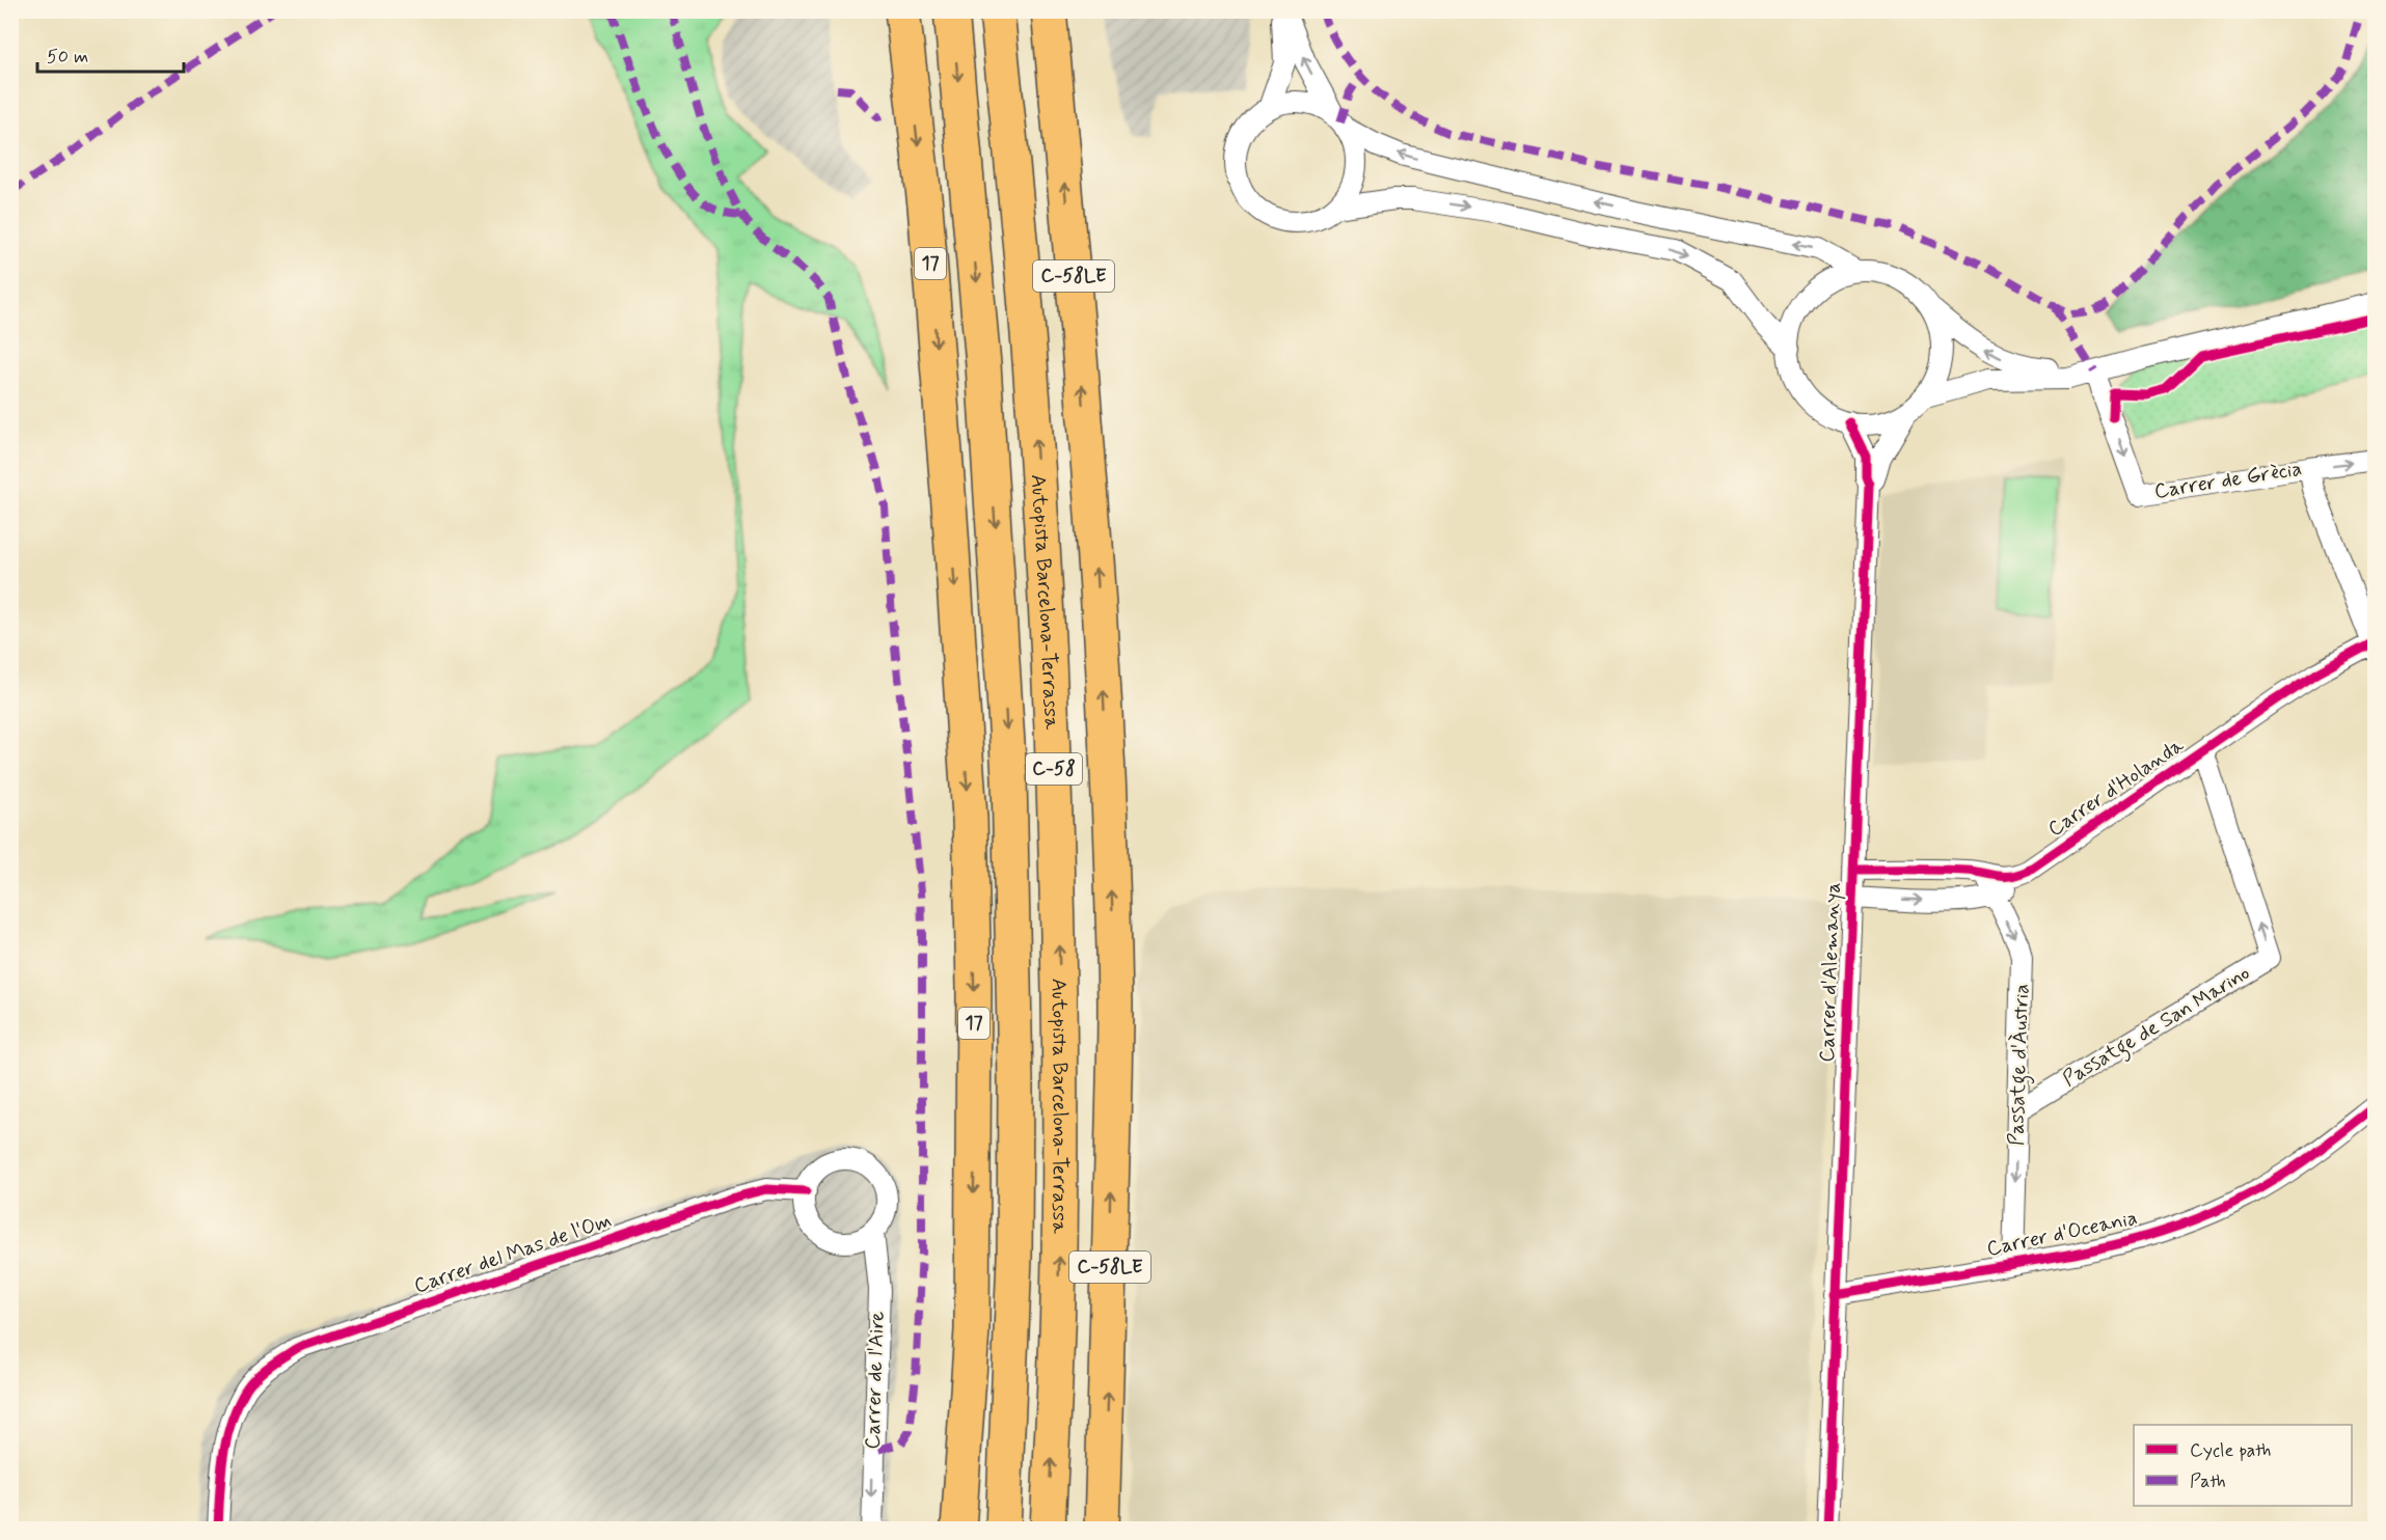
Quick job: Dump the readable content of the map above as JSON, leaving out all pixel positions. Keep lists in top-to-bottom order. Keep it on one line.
{"streets":{"highway":["17","C-58LE","Autopista Barcelona-Terrassa","C-58"],"street":["Carrer de Grècia","Carrer d'Holanda","Carrer d'Alemanya","Passatge de San Marino","Passatge d'Àustria","Carrer d'Oceania","Carrer del Mas de l'Om","Carrer de l'Aire"]},"crossings":[["Carrer d'Holanda","Passatge de San Marino"],["Carrer d'Holanda","Passatge d'Àustria"],["Carrer d'Alemanya","Carrer d'Oceania"],["Passatge de San Marino","Passatge d'Àustria"],["Passatge d'Àustria","Carrer d'Oceania"],["Carrer del Mas de l'Om","Carrer de l'Aire"]],"one_way":["Passatge d'Àustria","Carrer de l'Aire"],"legend":["Cycle path","Path"],"scale_bar":"50 m"}
